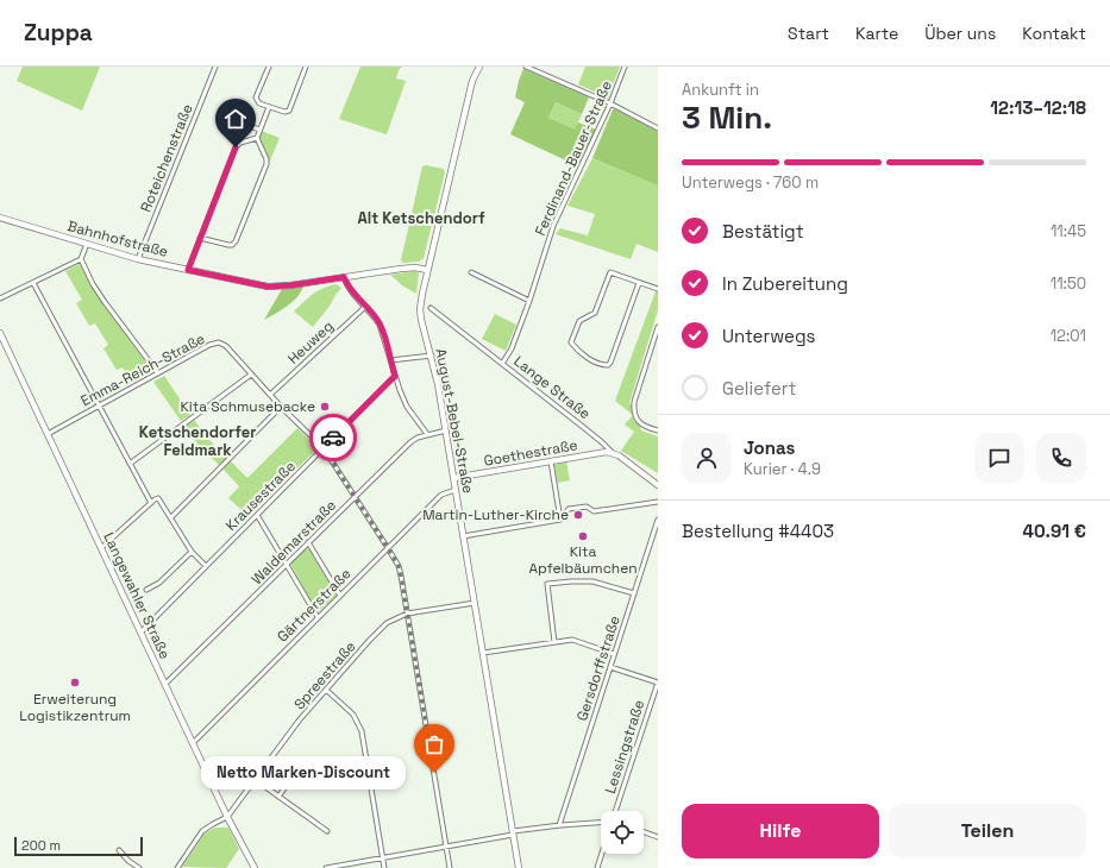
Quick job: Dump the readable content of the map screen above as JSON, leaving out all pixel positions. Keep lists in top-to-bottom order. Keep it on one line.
{"streets":{"street":["Roteichenstraße","Ferdinand-Bauer-Straße","Bahnhofstraße","Heuweg","Emma-Reich-Straße","Lange Straße","August-Bebel-Straße","Goethestraße","Krausestraße","Waldemarstraße","Langewahler Straße","Gärtnerstraße","Gersdorffstraße","Spreestraße","Lessingstraße"]},"crossings":[["Roteichenstraße","Bahnhofstraße"],["Ferdinand-Bauer-Straße","Lange Straße"],["Bahnhofstraße","August-Bebel-Straße"],["Heuweg","Emma-Reich-Straße"],["Emma-Reich-Straße","Krausestraße"],["Emma-Reich-Straße","Waldemarstraße"],["Emma-Reich-Straße","Langewahler Straße"],["Emma-Reich-Straße","Gärtnerstraße"],["Emma-Reich-Straße","Spreestraße"],["Lange Straße","Goethestraße"],["August-Bebel-Straße","Goethestraße"],["August-Bebel-Straße","Waldemarstraße"],["August-Bebel-Straße","Gärtnerstraße"],["August-Bebel-Straße","Spreestraße"],["Krausestraße","Langewahler Straße"],["Waldemarstraße","Langewahler Straße"],["Langewahler Straße","Gärtnerstraße"],["Langewahler Straße","Spreestraße"]],"districts":["Alt Ketschendorf","Ketschendorfer Feldmark"],"places":["Kita Schmusebacke","Martin-Luther-Kirche","Kita Apfelbäumchen","Erweiterung Logistikzentrum","Netto Marken-Discount"],"scale_bar":"200 m","page":{"header":"Zuppa","nav":["Start","Karte","Über uns","Kontakt"],"heading":["3 Min.","Ankunft in","12:13–12:18"],"panel":["Jonas","Kurier · 4.9","Bestellung #4403","40.91 €"],"bar":"Unterwegs · 760 m","list":[["Bestätigt","11:45"],["In Zubereitung","11:50"],["Unterwegs","12:01"],"Geliefert"],"bubble":"Netto Marken-Discount","buttons":["Hilfe","Teilen"],"scale":"200 m"}}
